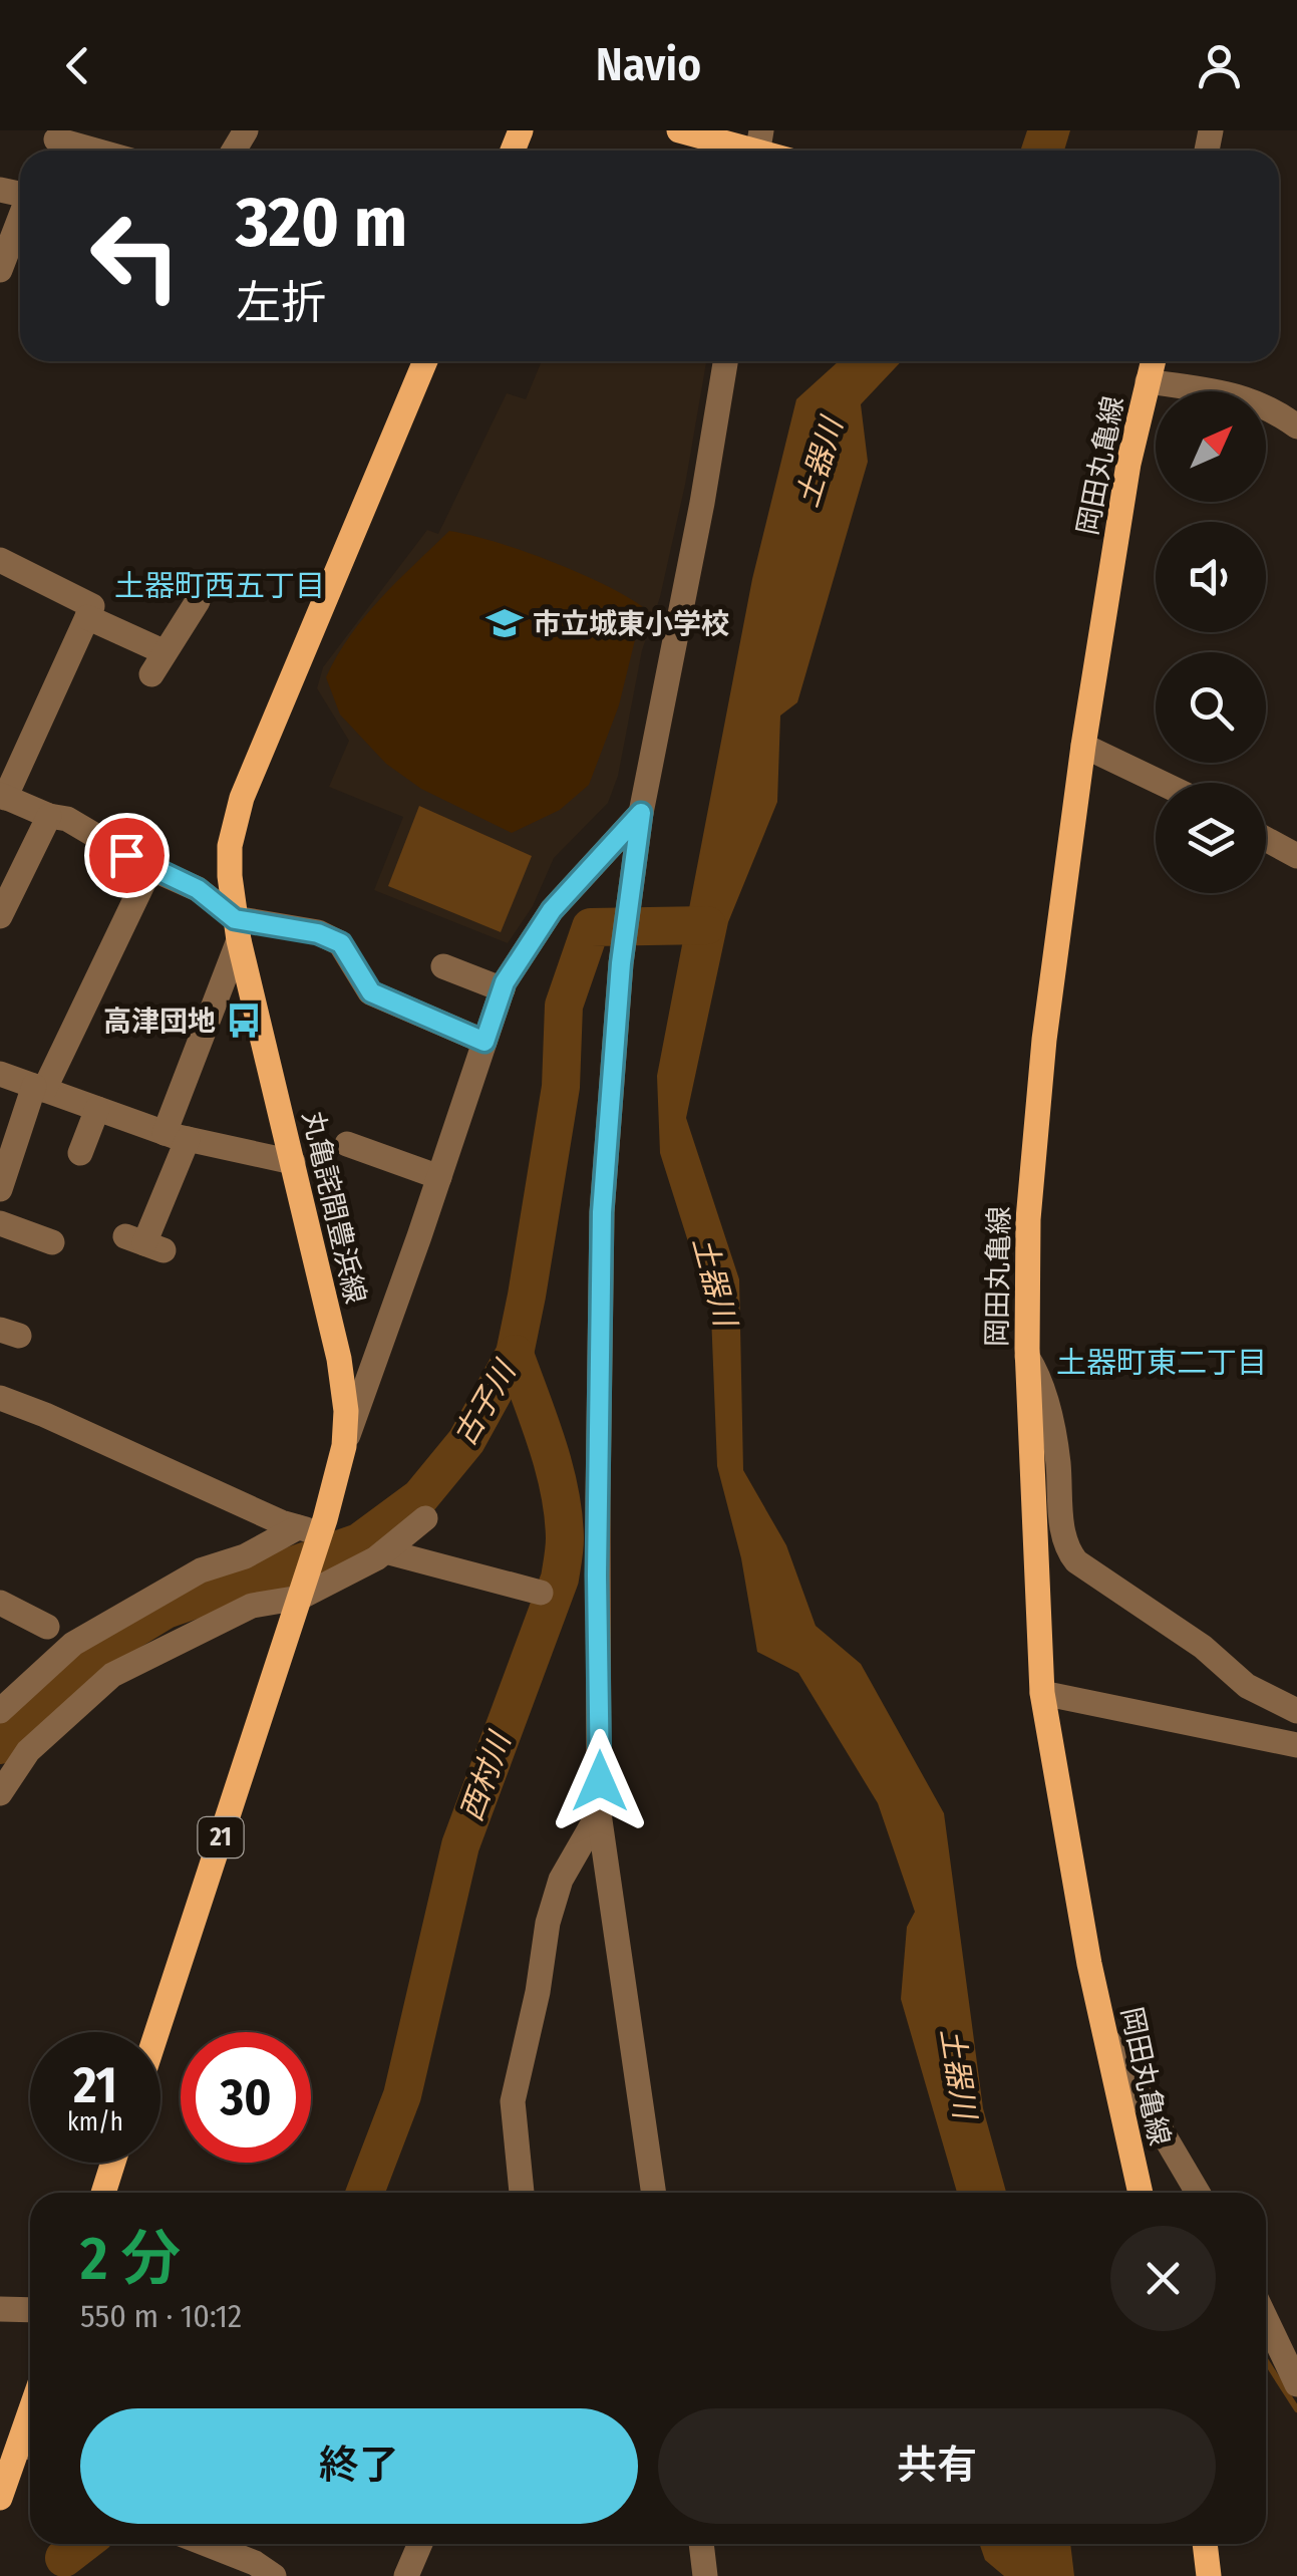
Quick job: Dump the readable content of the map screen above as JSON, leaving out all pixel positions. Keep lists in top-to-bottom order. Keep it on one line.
{"streets":{"main road":["岡田丸亀線","丸亀詫間豊浜線","21"]},"districts":["土器町西五丁目","土器町東二丁目"],"water":["土器川","古子川","西村川"],"places":{"school or university":["市立城東小学校"],"bus stop":["高津団地"]},"north":"top right","page":{"header":"Navio","turn":["320 m","左折"],"speed":"21 km/h","limit":"30","heading":["2 分","550 m · 10:12"],"buttons":["終了","共有"]}}
